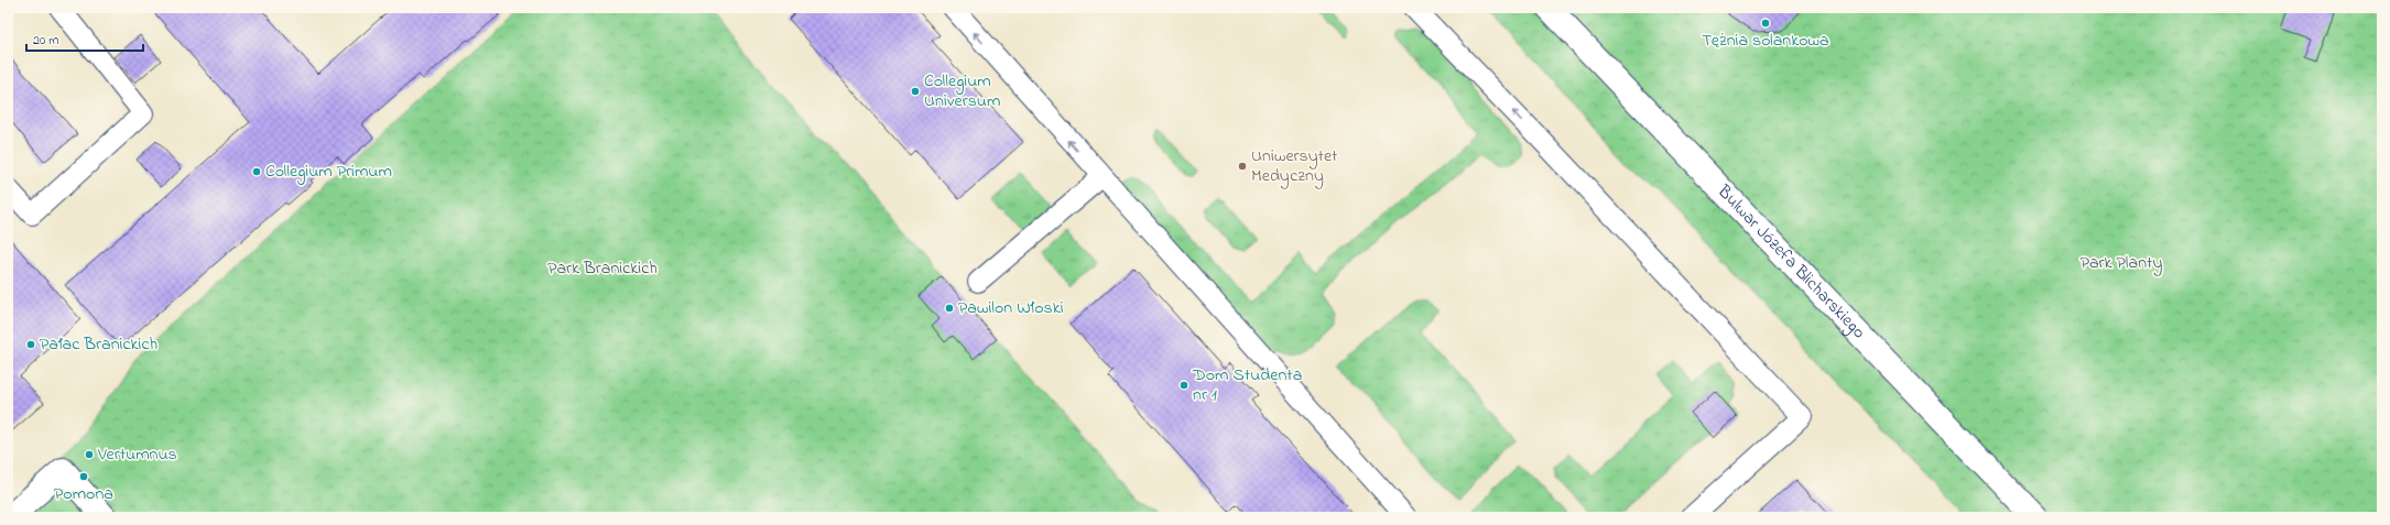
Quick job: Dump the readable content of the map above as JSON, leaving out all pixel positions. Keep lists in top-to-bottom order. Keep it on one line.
{"streets":{"street":["Bulwar Józefa Blicharskiego"]},"parks":["Park Planty","Park Branickich"],"places":["Tężnia solankowa","Collegium Universum","Uniwersytet Medyczny","Collegium Primum","Pawilon Włoski","Pałac Branickich","Dom Studenta nr 1","Vertumnus","Pomona"],"scale_bar":"20 m"}
